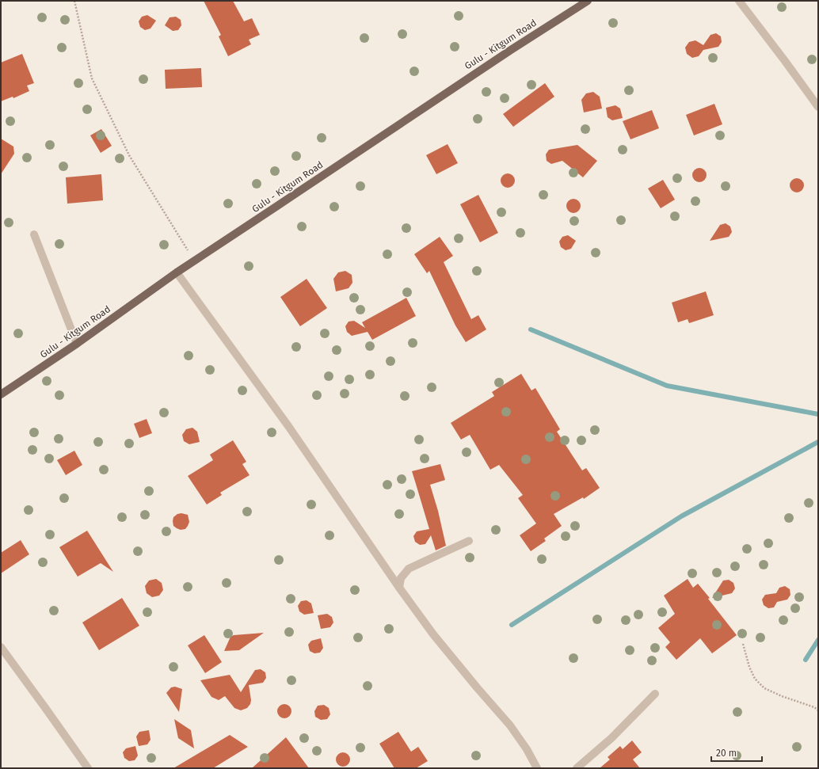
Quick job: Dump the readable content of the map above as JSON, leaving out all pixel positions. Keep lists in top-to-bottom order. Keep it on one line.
{"streets":{"main road":["Gulu - Kitgum Road"]},"scale_bar":"20 m"}
